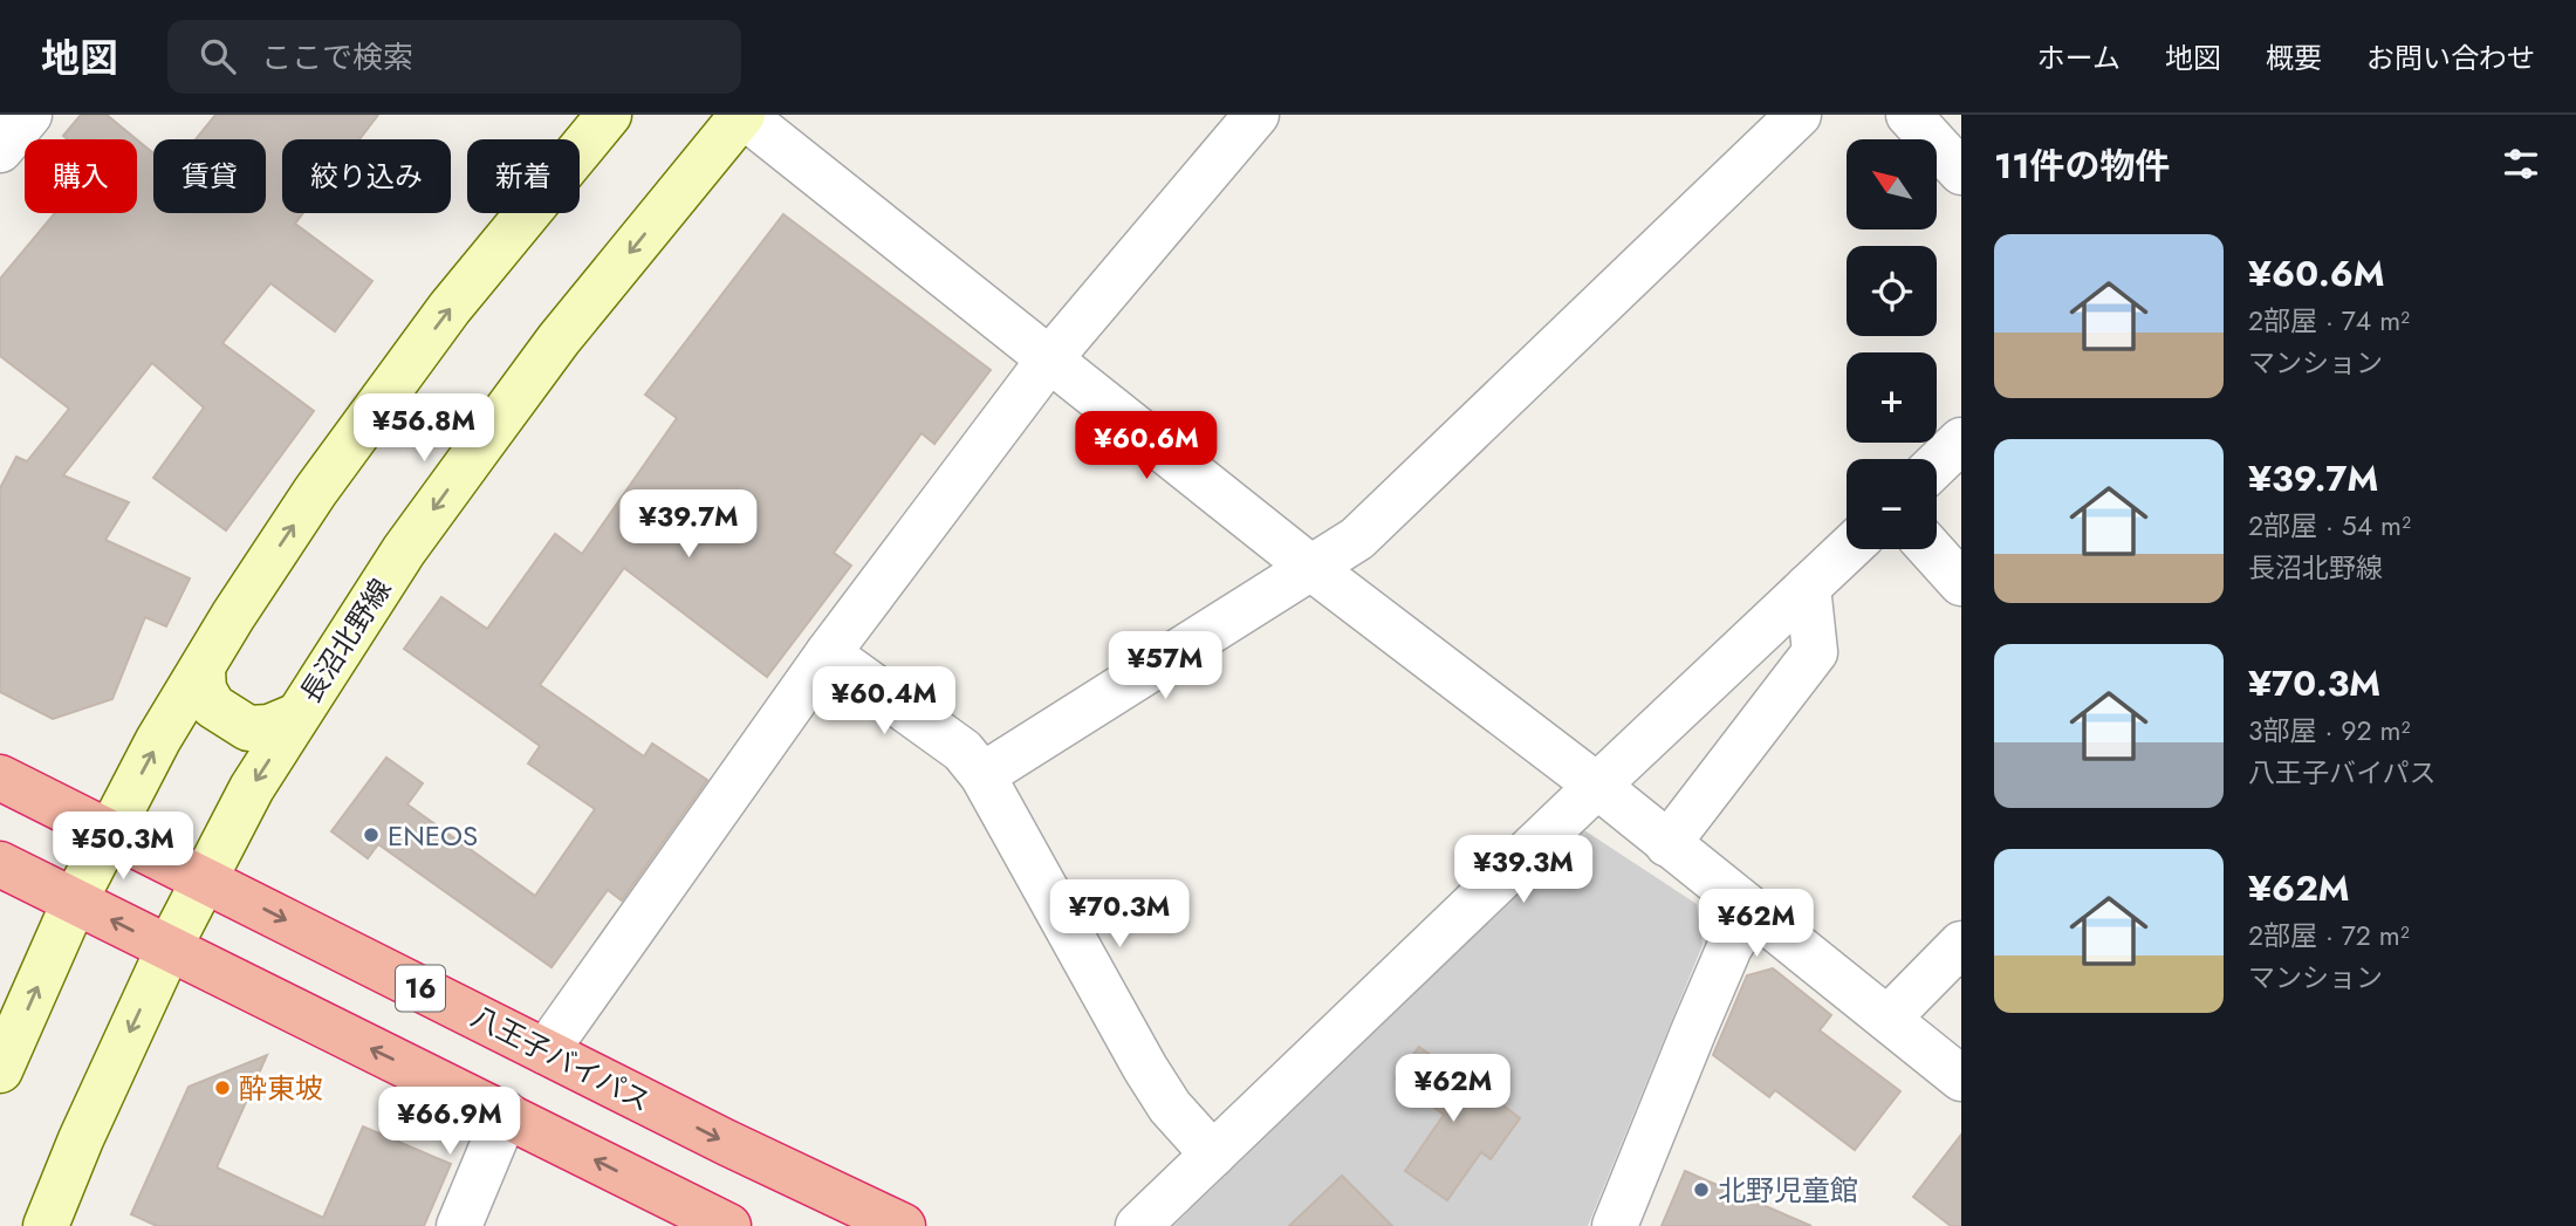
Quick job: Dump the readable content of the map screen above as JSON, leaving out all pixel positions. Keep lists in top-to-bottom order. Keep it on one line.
{"streets":{"highway":["16","八王子バイパス"],"main road":["長沼北野線"]},"crossings":[["長沼北野線","八王子バイパス"]],"places":["ENEOS","酔東坡","北野児童館"],"north":"top left","page":{"header":"地図","search":"ここで検索","nav":["ホーム","地図","概要","お問い合わせ"],"heading":"11件の物件","map_buttons":["+","−"],"chip":["購入","賃貸","絞り込み","新着"],"list":[{"name":"¥60.6M","note":"2部屋 · 74 m² · マンション"},{"name":"¥39.7M","note":"2部屋 · 54 m² · 長沼北野線"},{"name":"¥70.3M","note":"3部屋 · 92 m² · 八王子バイパス"},{"name":"¥62M","note":"2部屋 · 72 m² · マンション"}],"price":["¥56.8M","¥60.6M","¥39.7M","¥57M","¥60.4M","¥50.3M","¥39.3M","¥70.3M","¥62M","¥62M","¥66.9M"]}}
